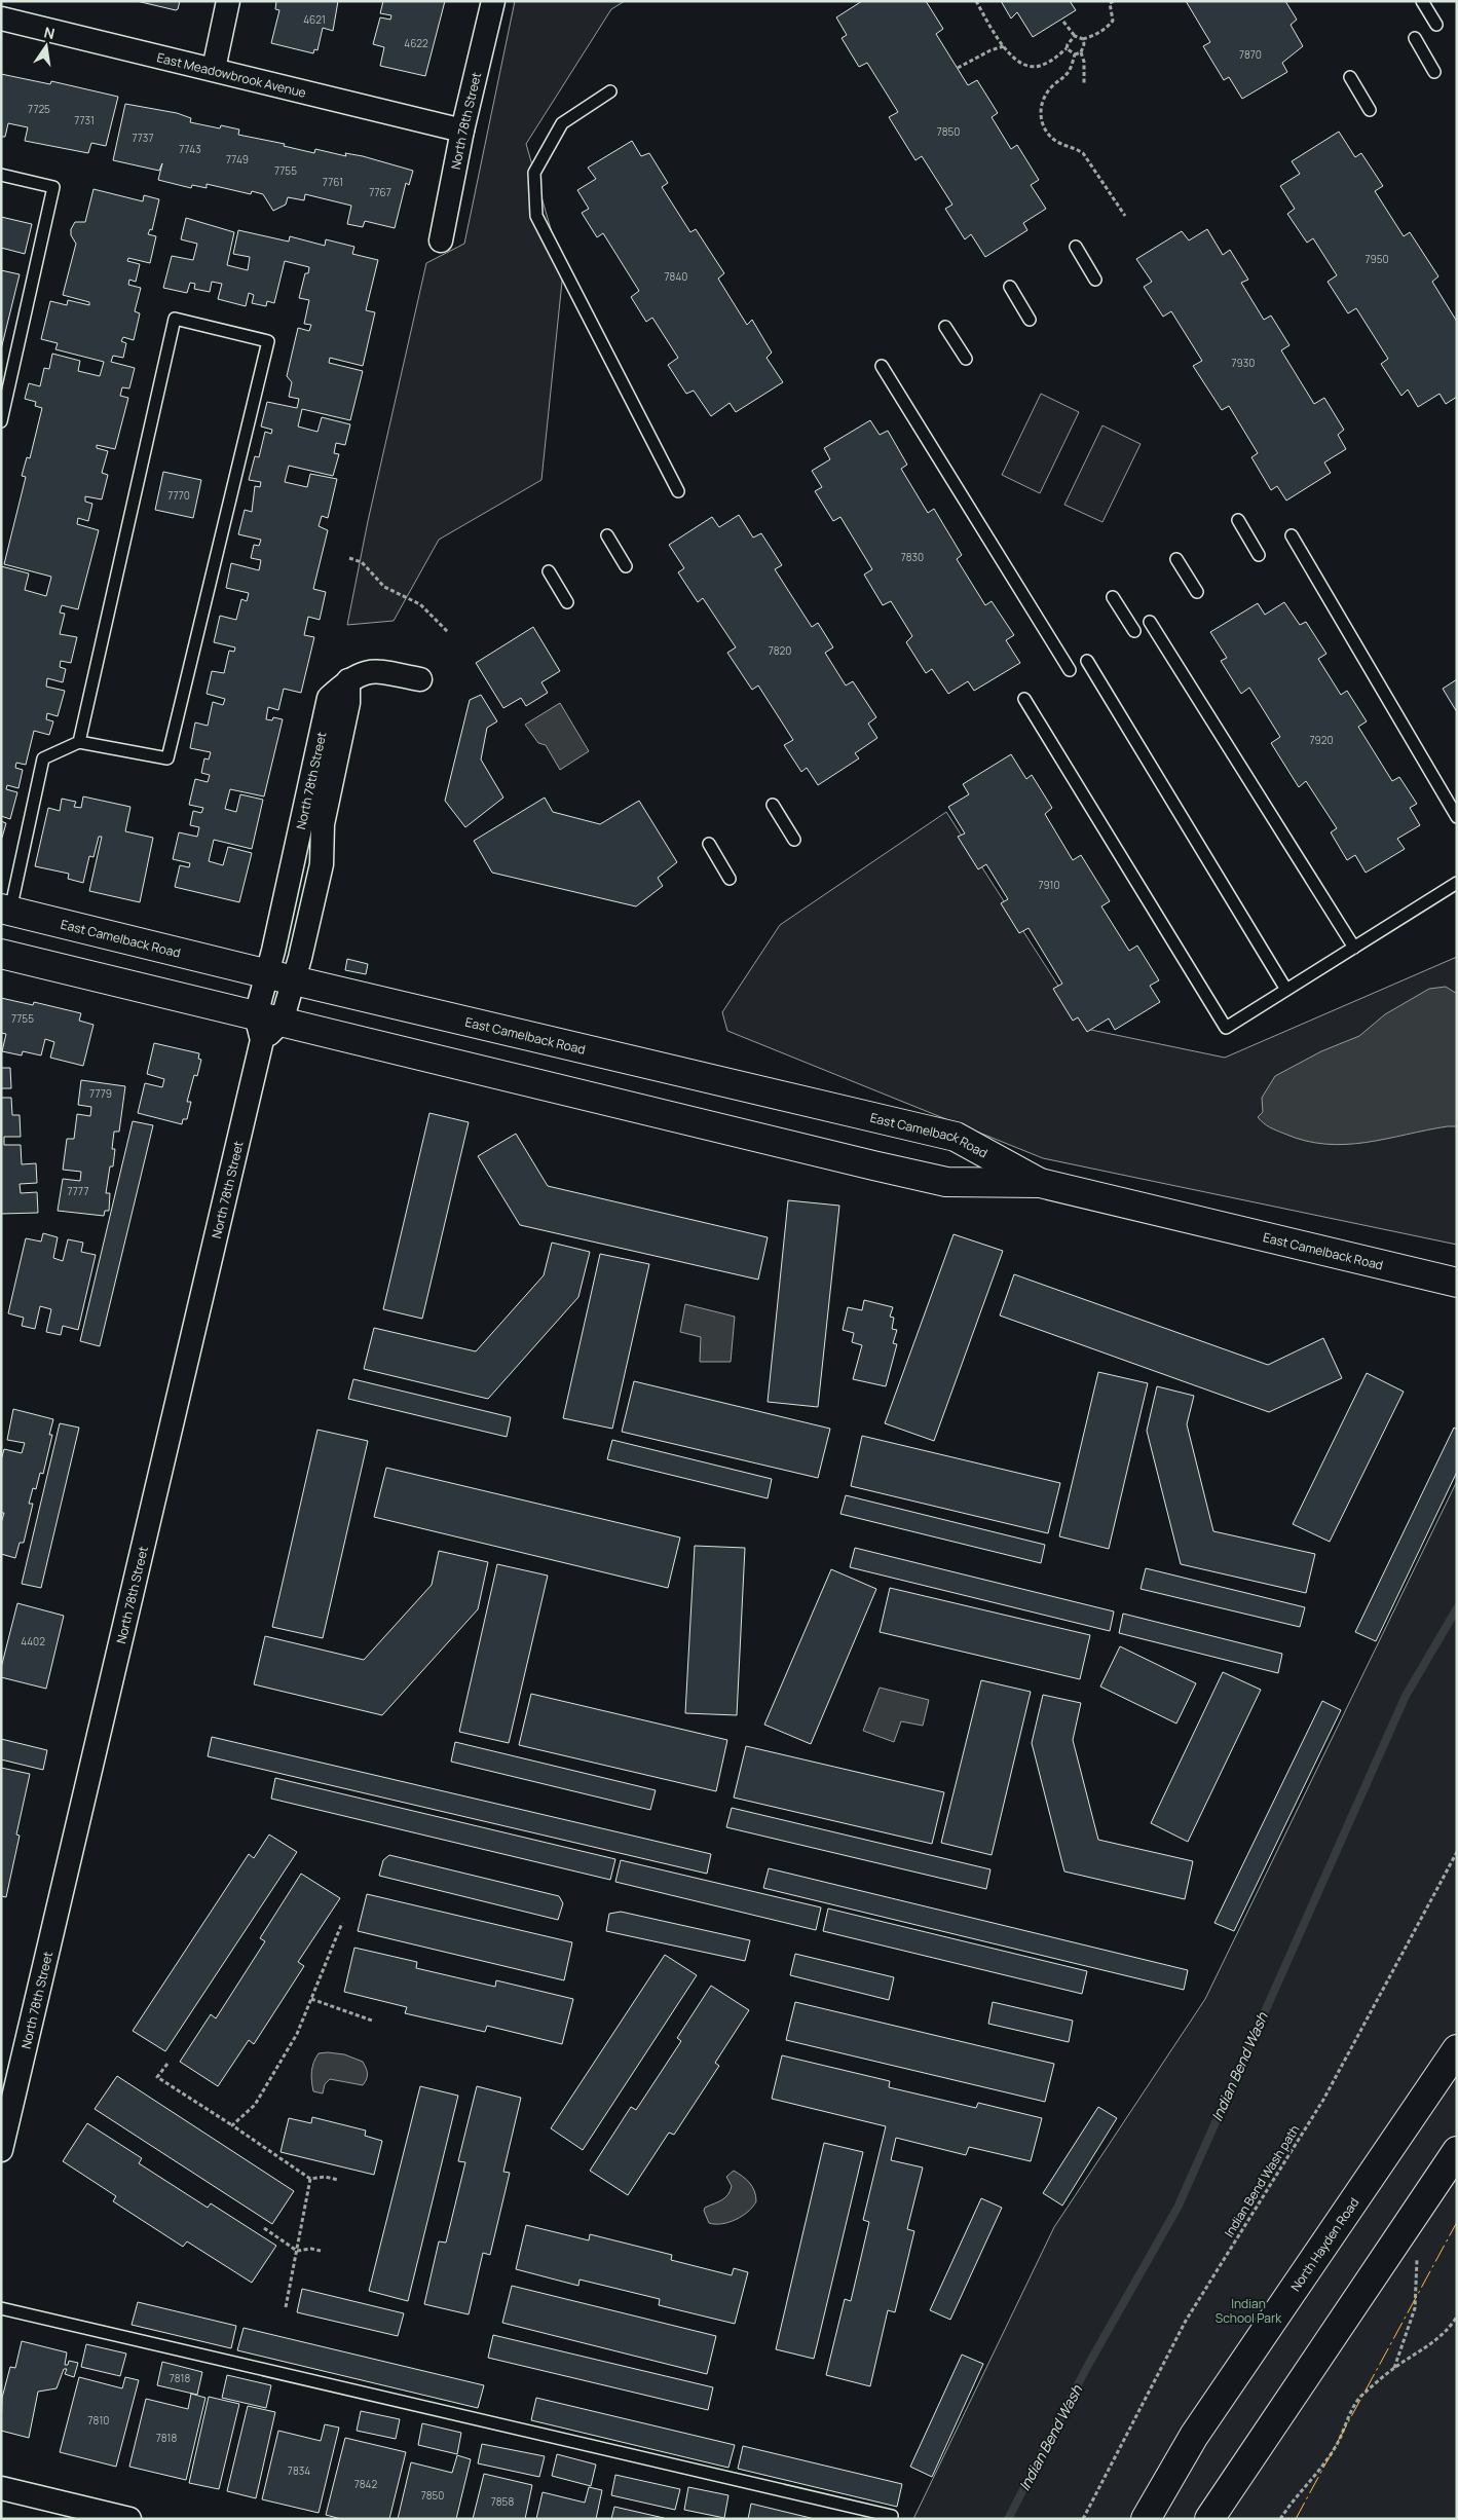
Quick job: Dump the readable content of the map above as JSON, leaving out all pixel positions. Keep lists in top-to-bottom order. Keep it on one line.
{"streets":{"main road":["East Camelback Road","North Hayden Road"],"street":["East Meadowbrook Avenue","North 78th Street"],"path":["Indian Bend Wash path"]},"crossings":[["East Meadowbrook Avenue","North 78th Street"],["North 78th Street","East Camelback Road"]],"water":["Indian Bend Wash"],"parks":["Indian School Park"],"house_numbers":["4621","4622","7870","7725","7731","7850","7737","7743","7749","7755","7761","7767","7950","7840","7930","7770","7830","7820","7920","7910","7755","7779","7777","4402","7818","7810","7818","7834","7842","7850","7858"],"north":"top"}
